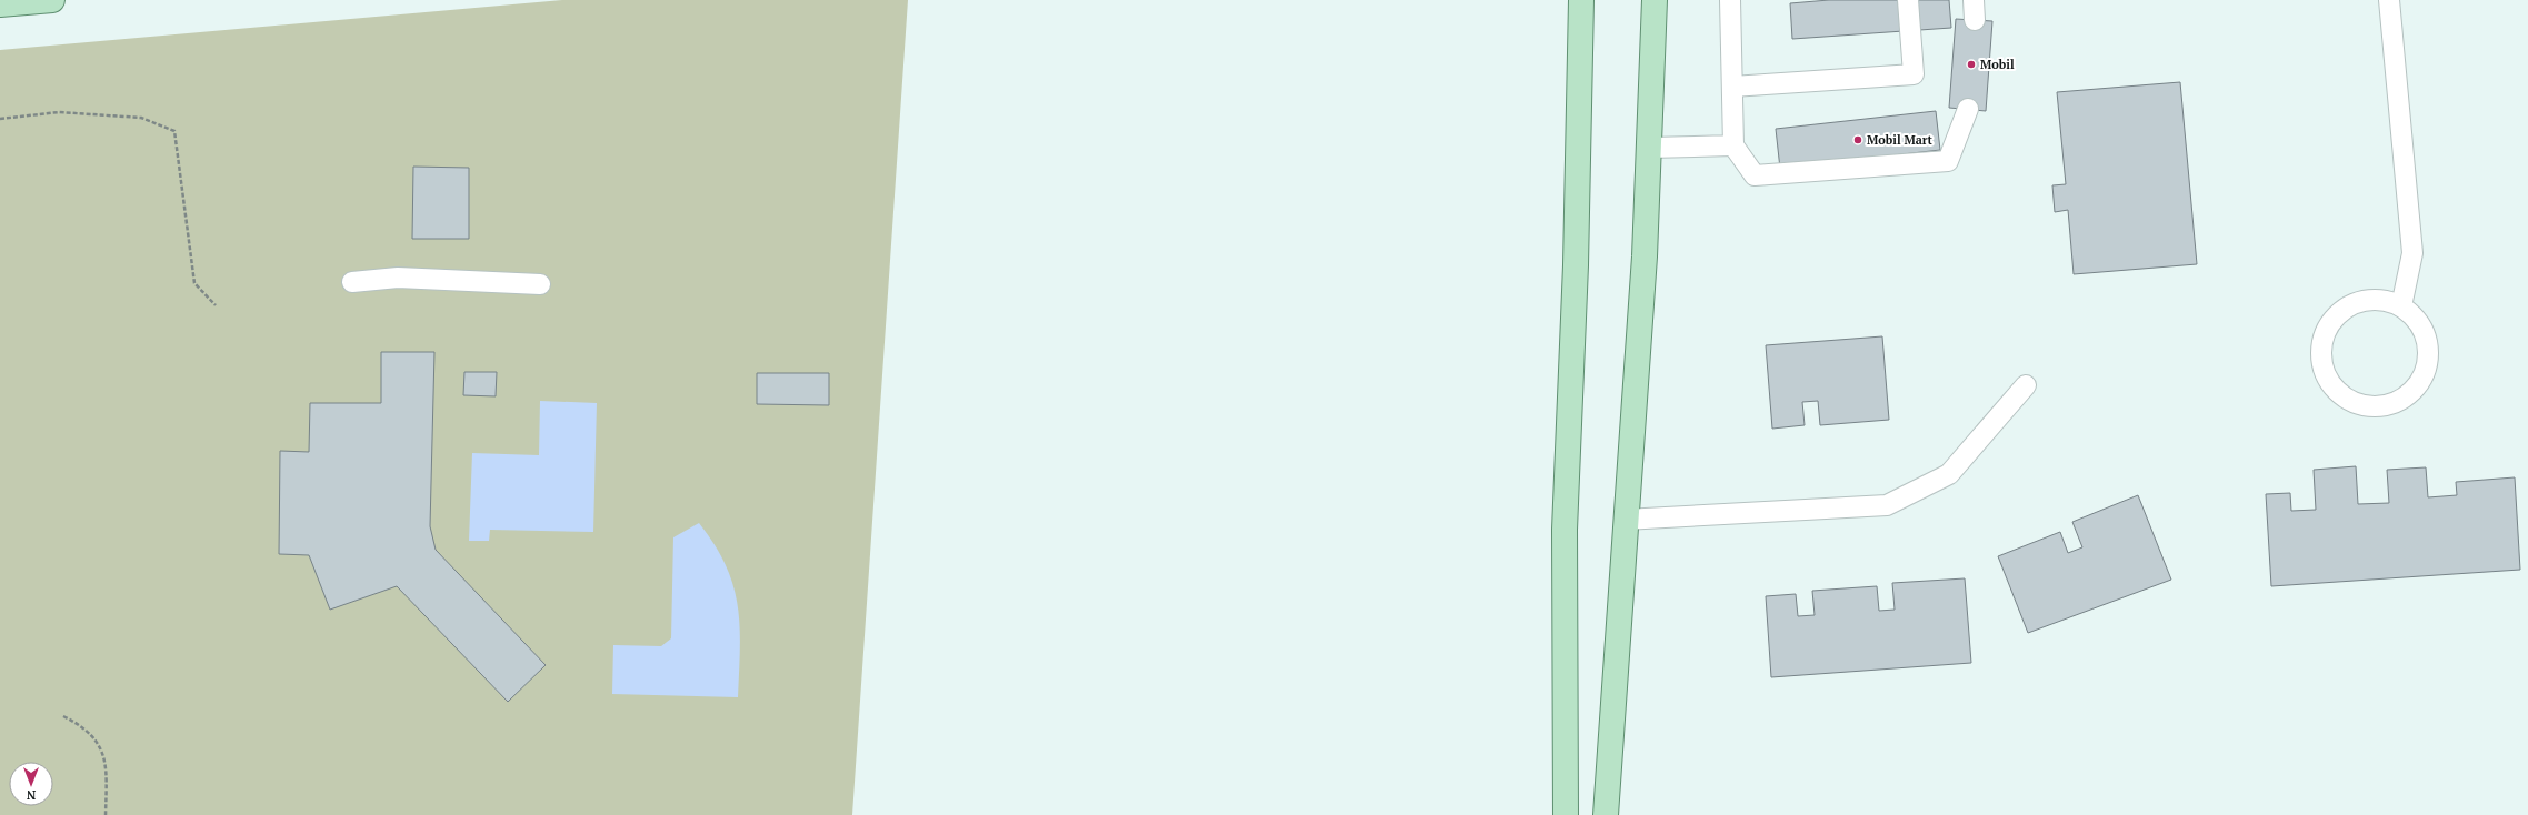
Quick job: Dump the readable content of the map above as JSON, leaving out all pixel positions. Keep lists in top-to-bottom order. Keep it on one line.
{"places":["Mobil","Mobil Mart"],"north":"bottom"}
